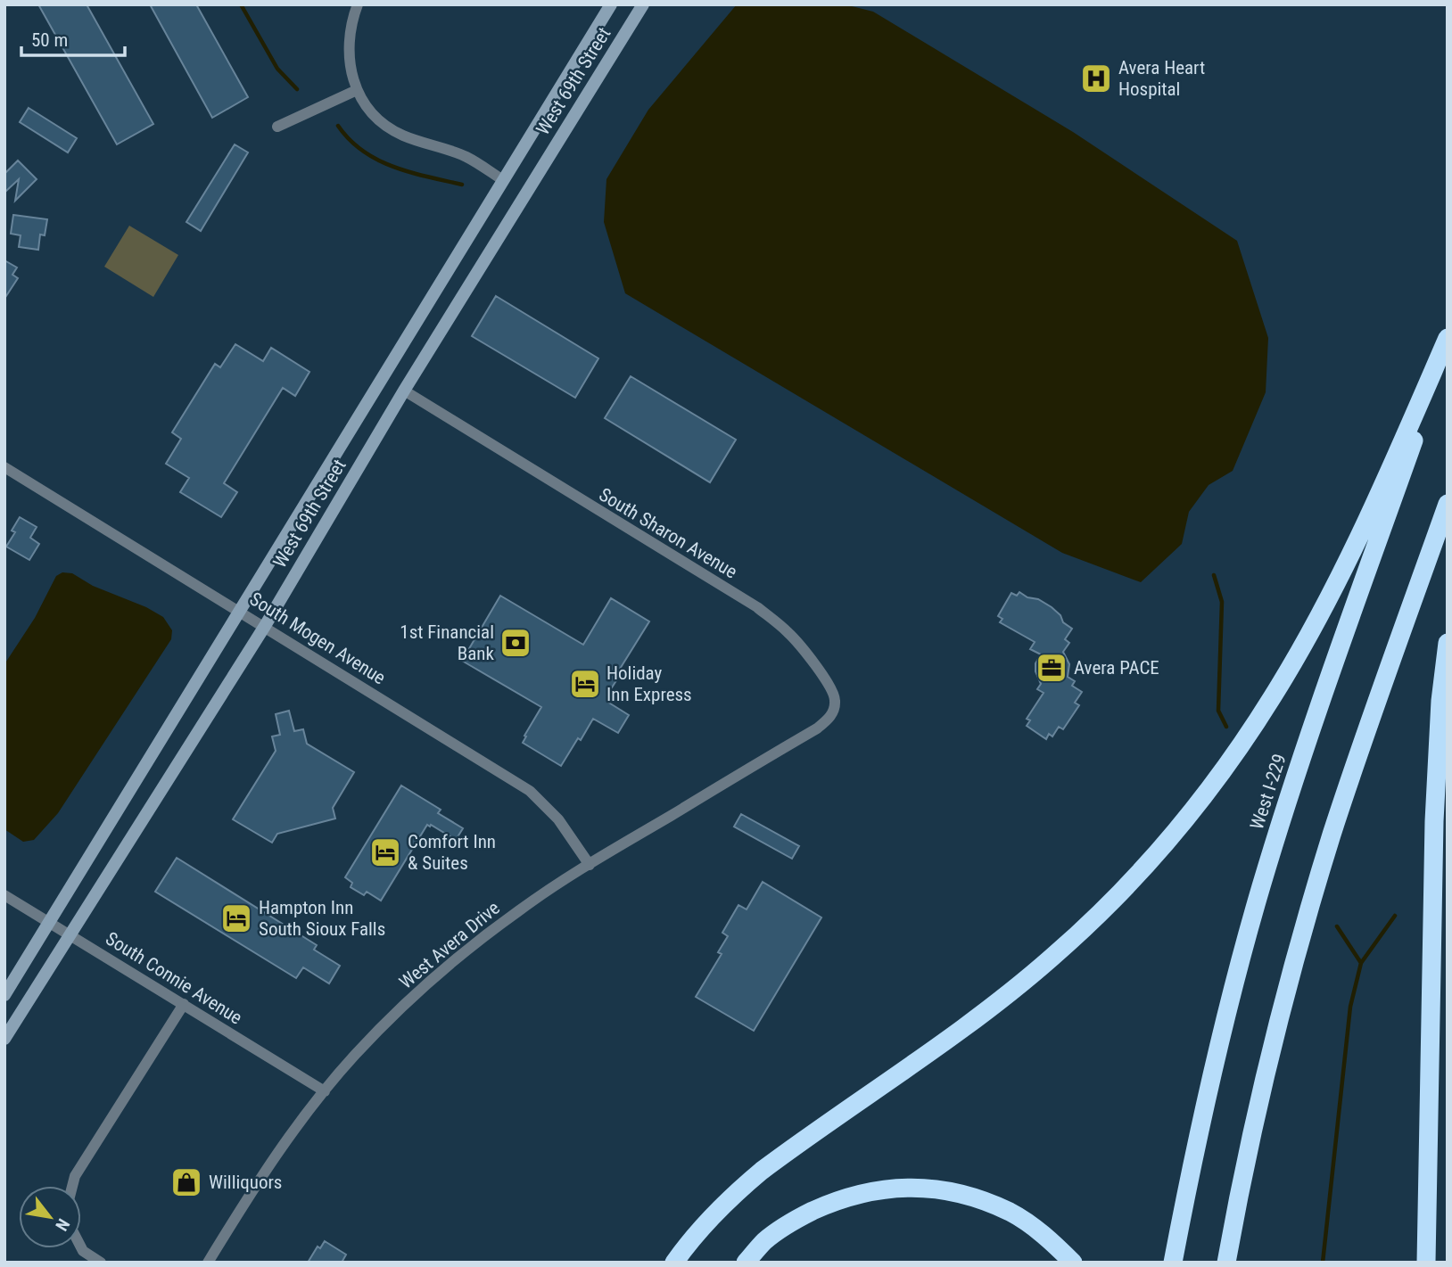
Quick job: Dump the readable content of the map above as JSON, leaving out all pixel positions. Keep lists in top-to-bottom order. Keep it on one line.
{"streets":{"highway":["West I-229"],"street":["West 69th Street","South Sharon Avenue","South Mogen Avenue","West Avera Drive","South Connie Avenue"]},"crossings":[["West 69th Street","South Sharon Avenue"],["West 69th Street","South Mogen Avenue"],["West 69th Street","South Connie Avenue"],["South Sharon Avenue","West Avera Drive"],["South Mogen Avenue","West Avera Drive"],["West Avera Drive","South Connie Avenue"]],"places":{"hospital":["Avera Heart Hospital"],"bank":["1st Financial Bank"],"office":["Avera PACE"],"hotel":["Holiday Inn Express","Comfort Inn & Suites","Hampton Inn South Sioux Falls"],"shop":["Williquors"]},"scale_bar":"50 m","north":"bottom right"}
